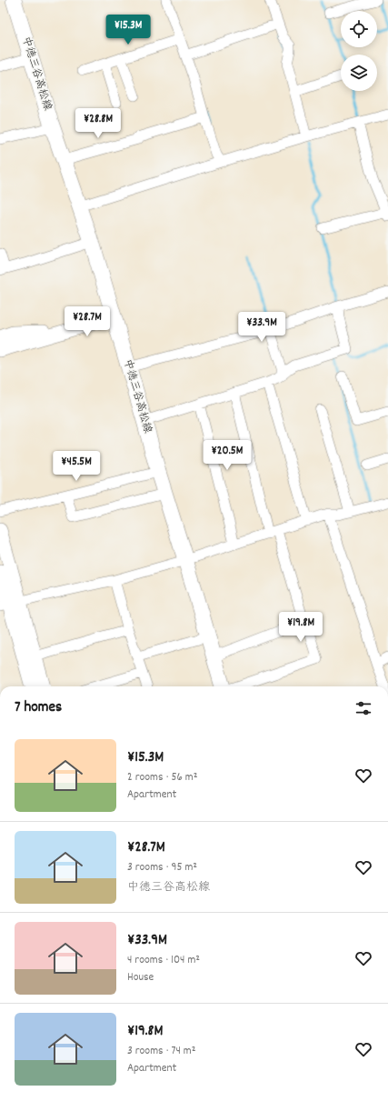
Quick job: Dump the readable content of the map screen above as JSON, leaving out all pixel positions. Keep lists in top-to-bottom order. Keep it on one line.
{"streets":{"main road":["中徳三谷高松線"]},"page":{"price":["¥15.3M","¥28.8M","¥28.7M","¥33.9M","¥20.5M","¥45.5M","¥19.8M"],"heading":"7 homes","list":[{"name":"¥15.3M","note":"2 rooms · 56 m² · Apartment"},{"name":"¥28.7M","note":"3 rooms · 95 m² · 中徳三谷高松線"},{"name":"¥33.9M","note":"4 rooms · 104 m² · House"},{"name":"¥19.8M","note":"3 rooms · 74 m² · Apartment"}]}}
